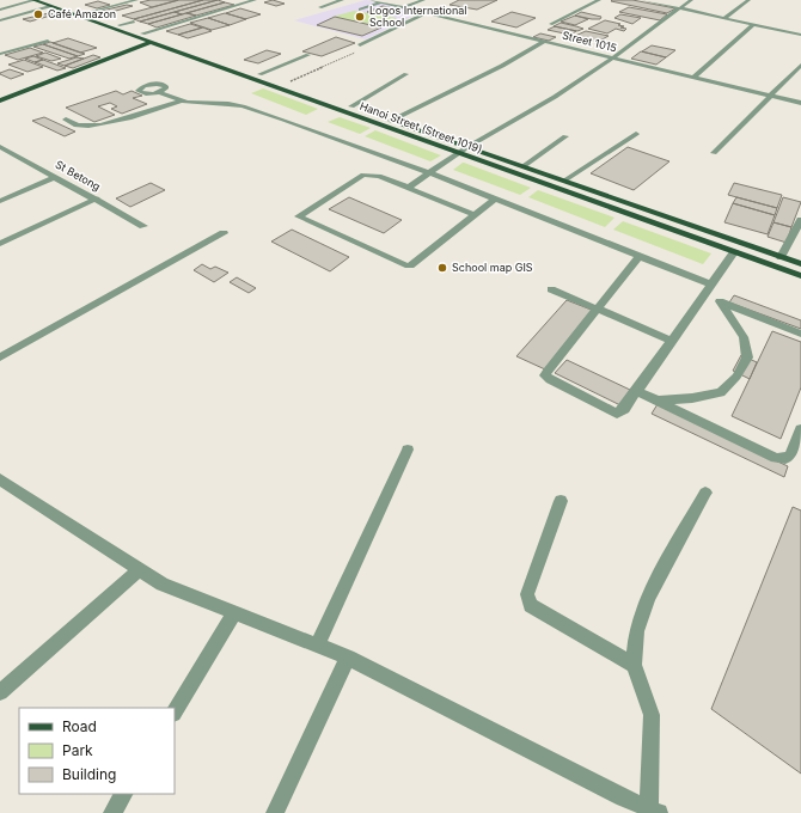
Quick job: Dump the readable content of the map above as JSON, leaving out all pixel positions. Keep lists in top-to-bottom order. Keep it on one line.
{"streets":{"main road":["Hanoi Street (Street 1019)"],"street":["Street 1015","St Betong"]},"places":["Café Amazon","Logos International School","School map GIS"],"legend":["Road","Park","Building"]}
